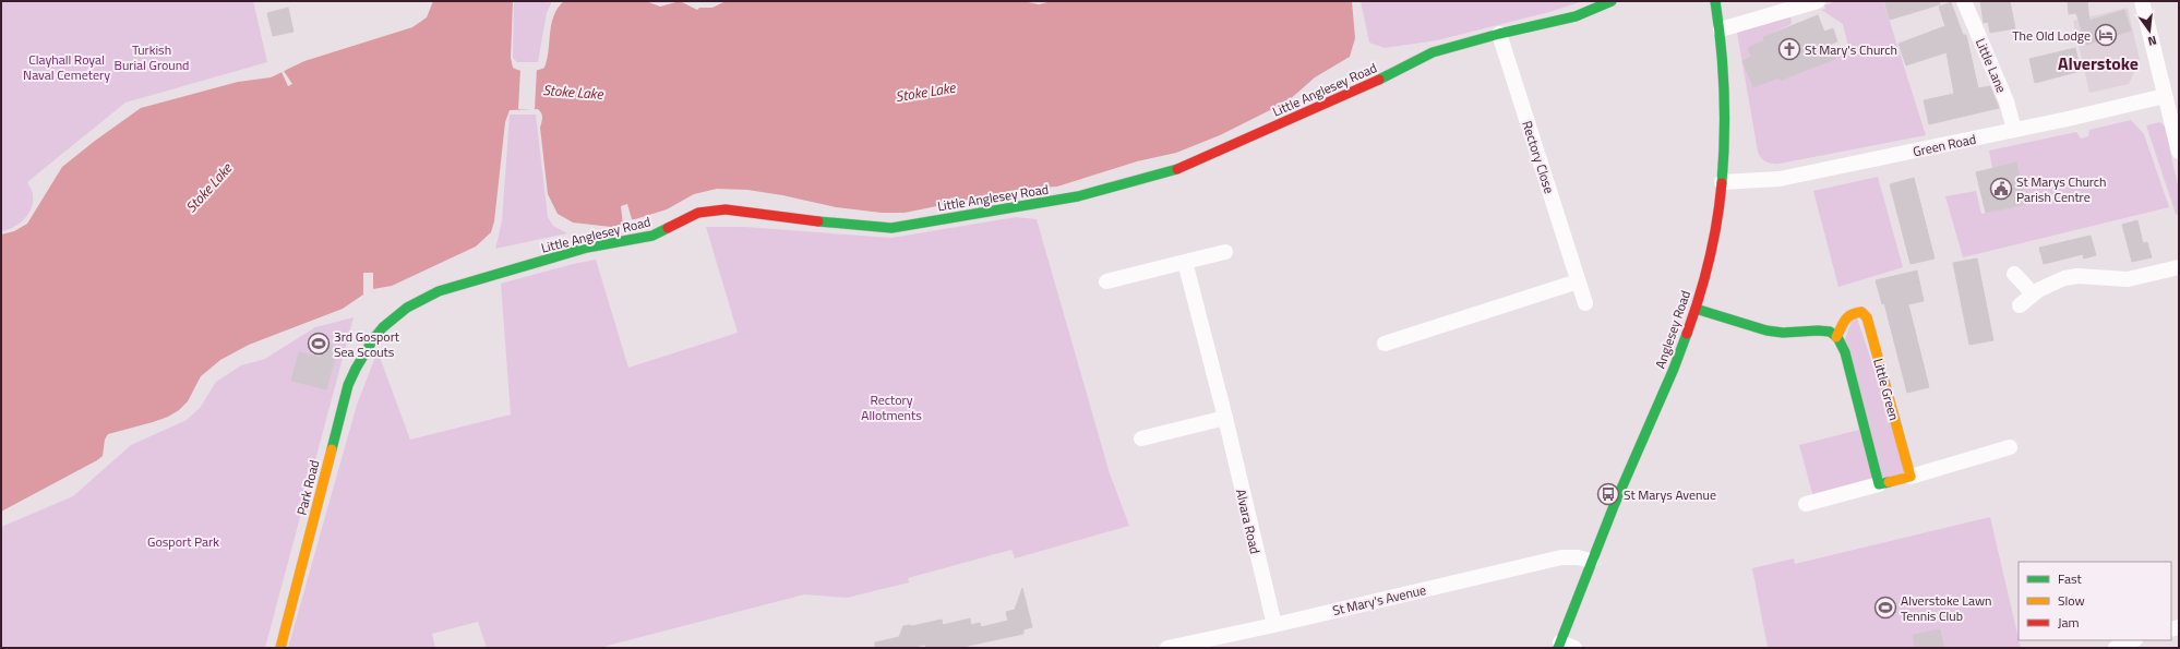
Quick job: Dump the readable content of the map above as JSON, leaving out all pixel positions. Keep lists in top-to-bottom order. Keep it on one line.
{"streets":{"street":["Little Lane","Little Anglesey Road","Green Road","Rectory Close","Anglesey Road","Little Green","Park Road","Alvara Road","St Mary's Avenue"]},"crossings":[["Little Lane","Green Road"],["Little Anglesey Road","Rectory Close"],["Little Anglesey Road","Park Road"],["Green Road","Anglesey Road"],["Anglesey Road","St Mary's Avenue"],["Alvara Road","St Mary's Avenue"]],"districts":["Alverstoke"],"water":["Stoke Lake"],"parks":["Turkish Burial Ground","Clayhall Royal Naval Cemetery","Rectory Allotments","Gosport Park"],"places":{"hotel":["The Old Lodge"],"church":["St Mary's Church"],"public building":["St Marys Church Parish Centre"],"sports":["3rd Gosport Sea Scouts","Alverstoke Lawn Tennis Club"],"bus stop":["St Marys Avenue"]},"legend":["Fast","Slow","Jam"],"north":"bottom"}
